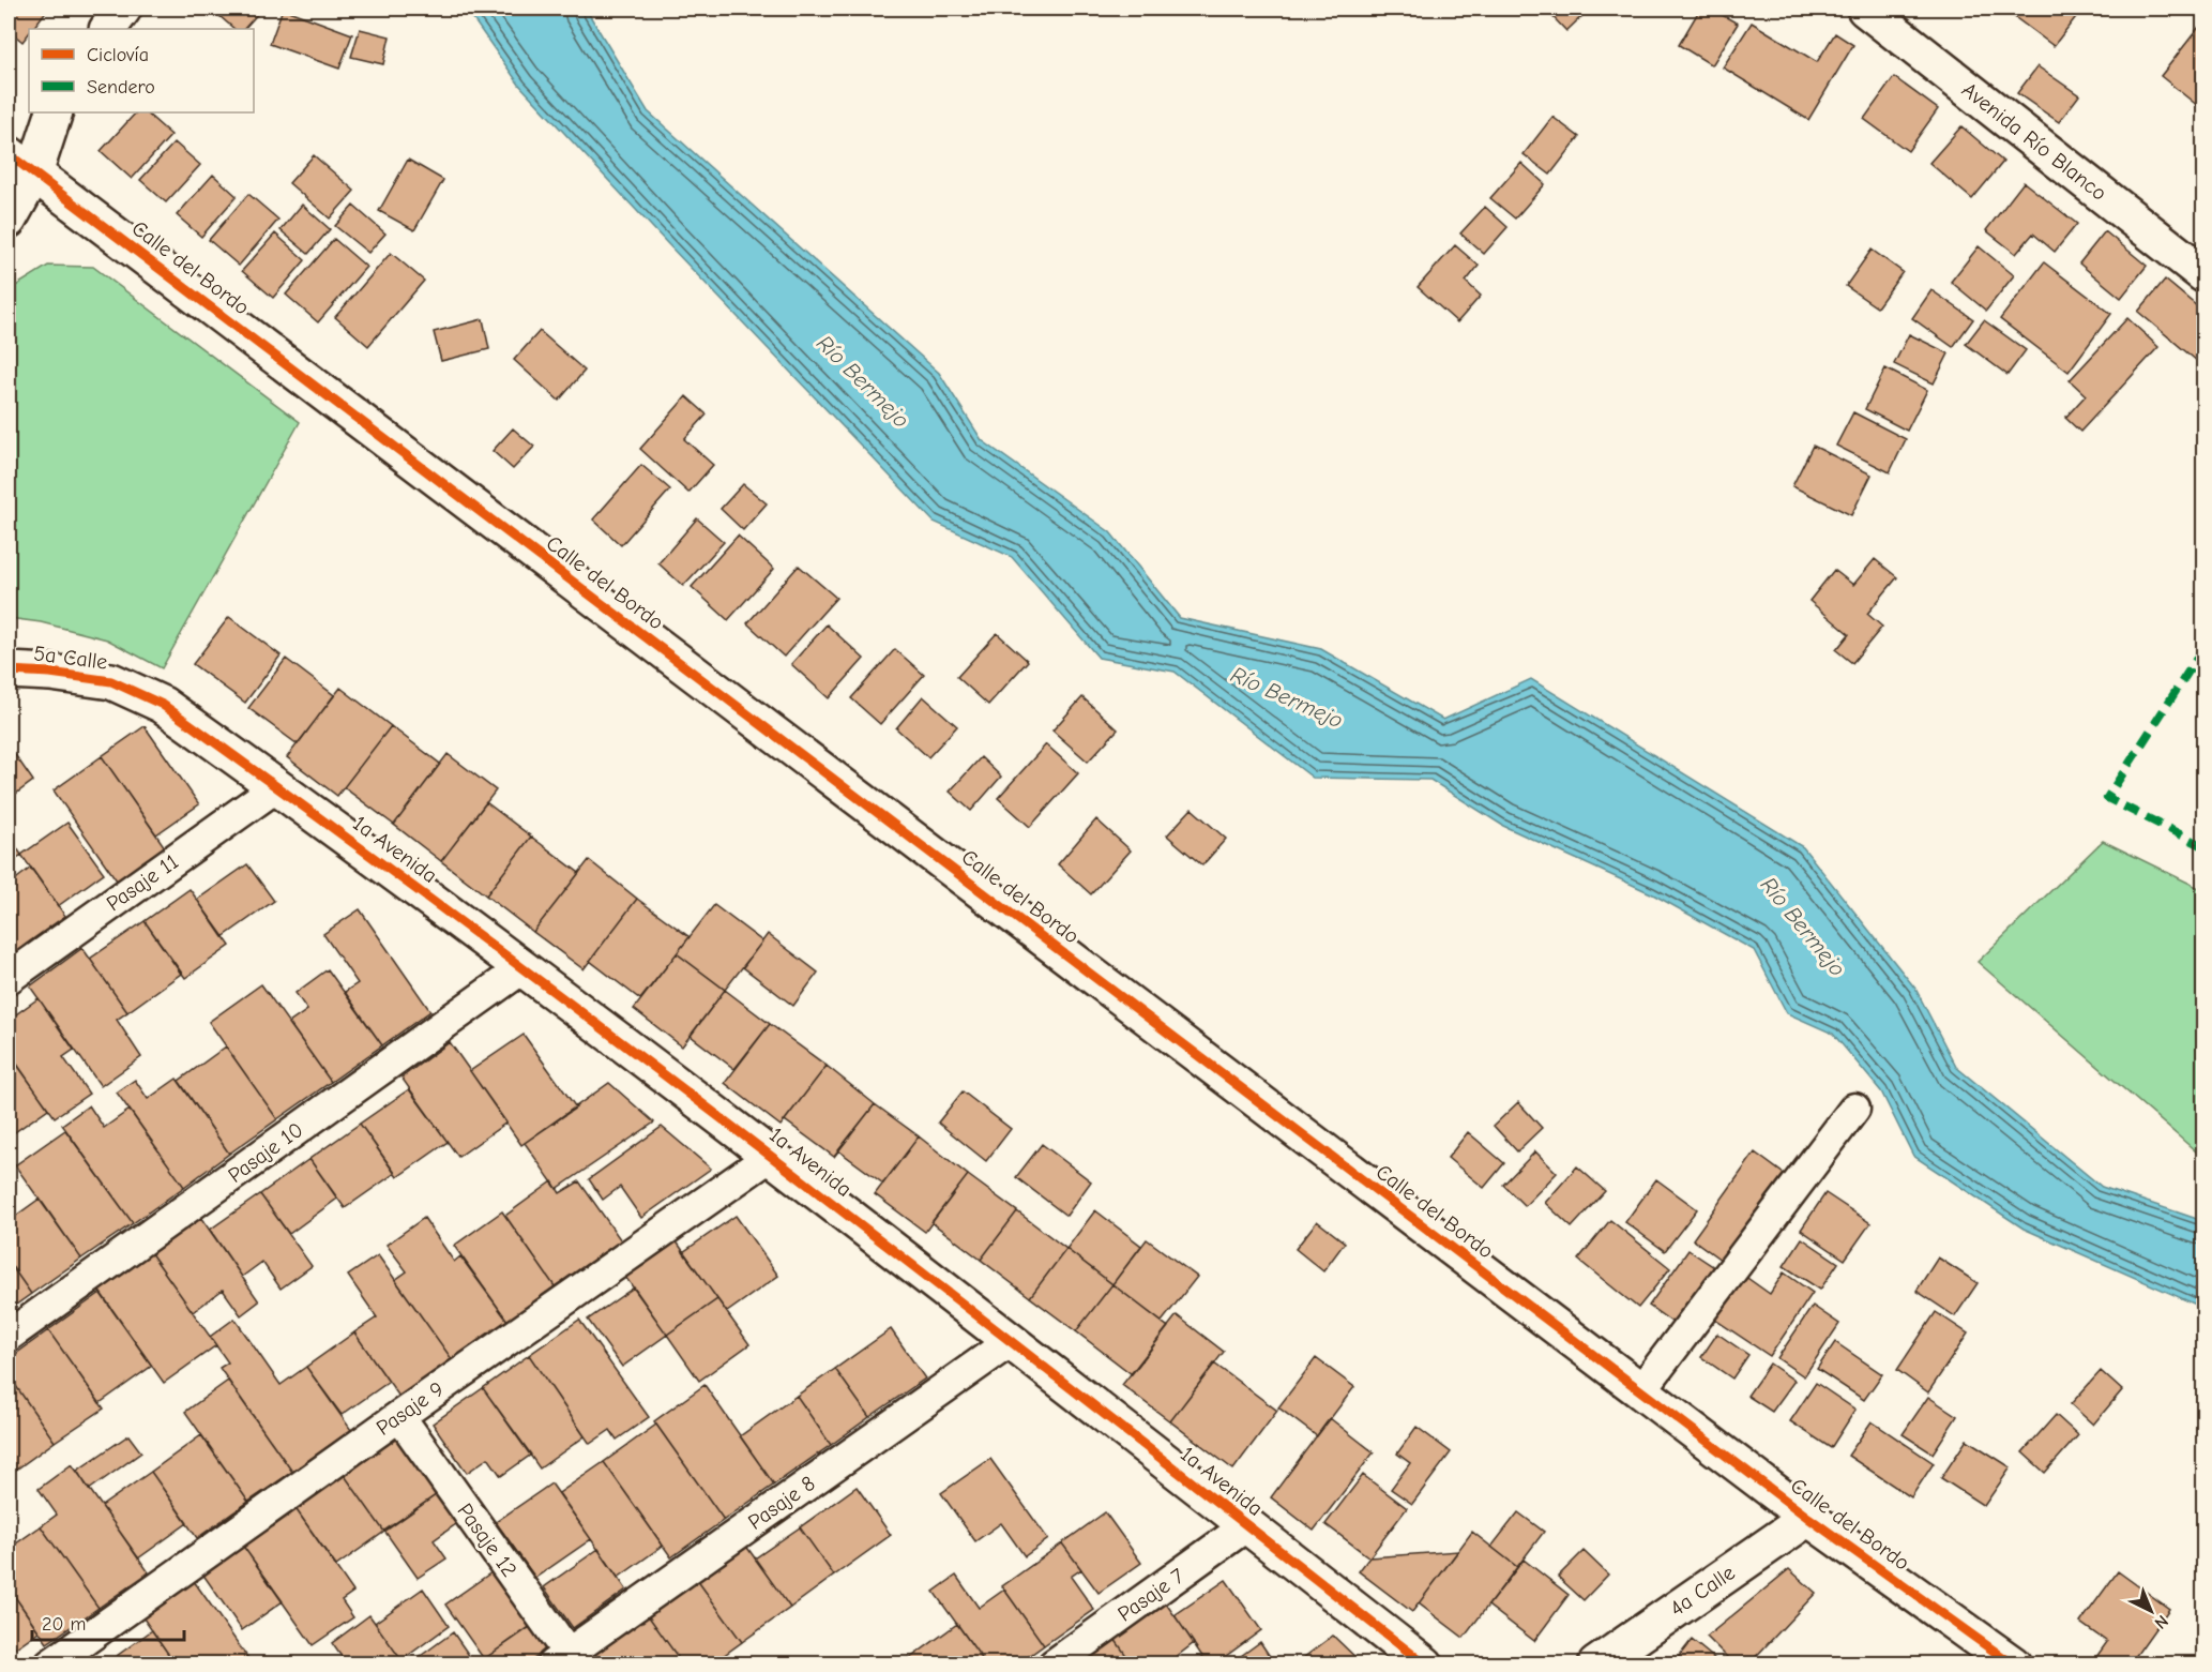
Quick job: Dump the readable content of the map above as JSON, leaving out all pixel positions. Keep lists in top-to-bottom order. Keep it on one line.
{"streets":{"street":["Avenida Río Blanco","Calle del Bordo","5a Calle","1a Avenida","4a Calle"],"lane":["Pasaje 11","Pasaje 10","Pasaje 9","Pasaje 8","Pasaje 12","Pasaje 7"]},"crossings":[["Calle del Bordo","4a Calle"],["5a Calle","1a Avenida"],["1a Avenida","Pasaje 11"],["1a Avenida","Pasaje 10"],["1a Avenida","Pasaje 9"],["1a Avenida","Pasaje 8"],["1a Avenida","Pasaje 7"],["Pasaje 9","Pasaje 12"],["Pasaje 8","Pasaje 12"]],"water":["Río Bermejo"],"legend":["Ciclovía","Sendero"],"scale_bar":"20 m","north":"bottom right"}
